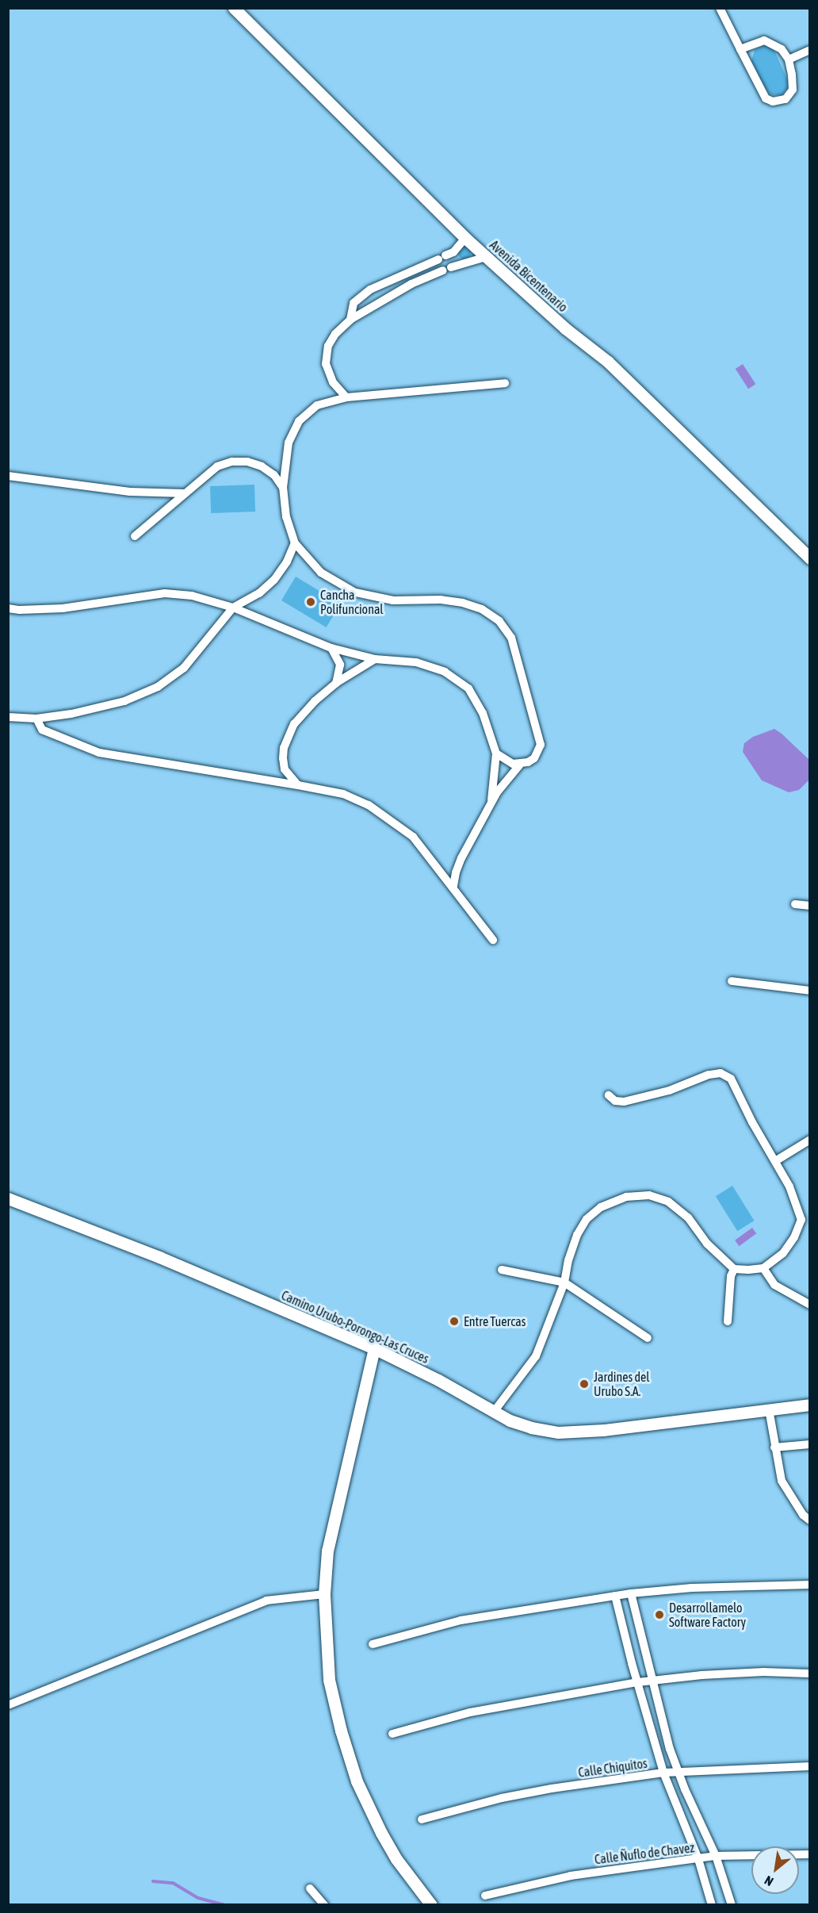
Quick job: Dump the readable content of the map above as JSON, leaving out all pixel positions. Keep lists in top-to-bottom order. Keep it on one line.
{"streets":{"street":["Avenida Bicentenario","Camino Urubo-Porongo-Las Cruces","Calle Chiquitos","Calle Ñuflo de Chavez"]},"places":["Cancha Polifuncional","Entre Tuercas","Jardines del Urubo S.A.","Desarrollamelo Software Factory"],"north":"bottom left"}
